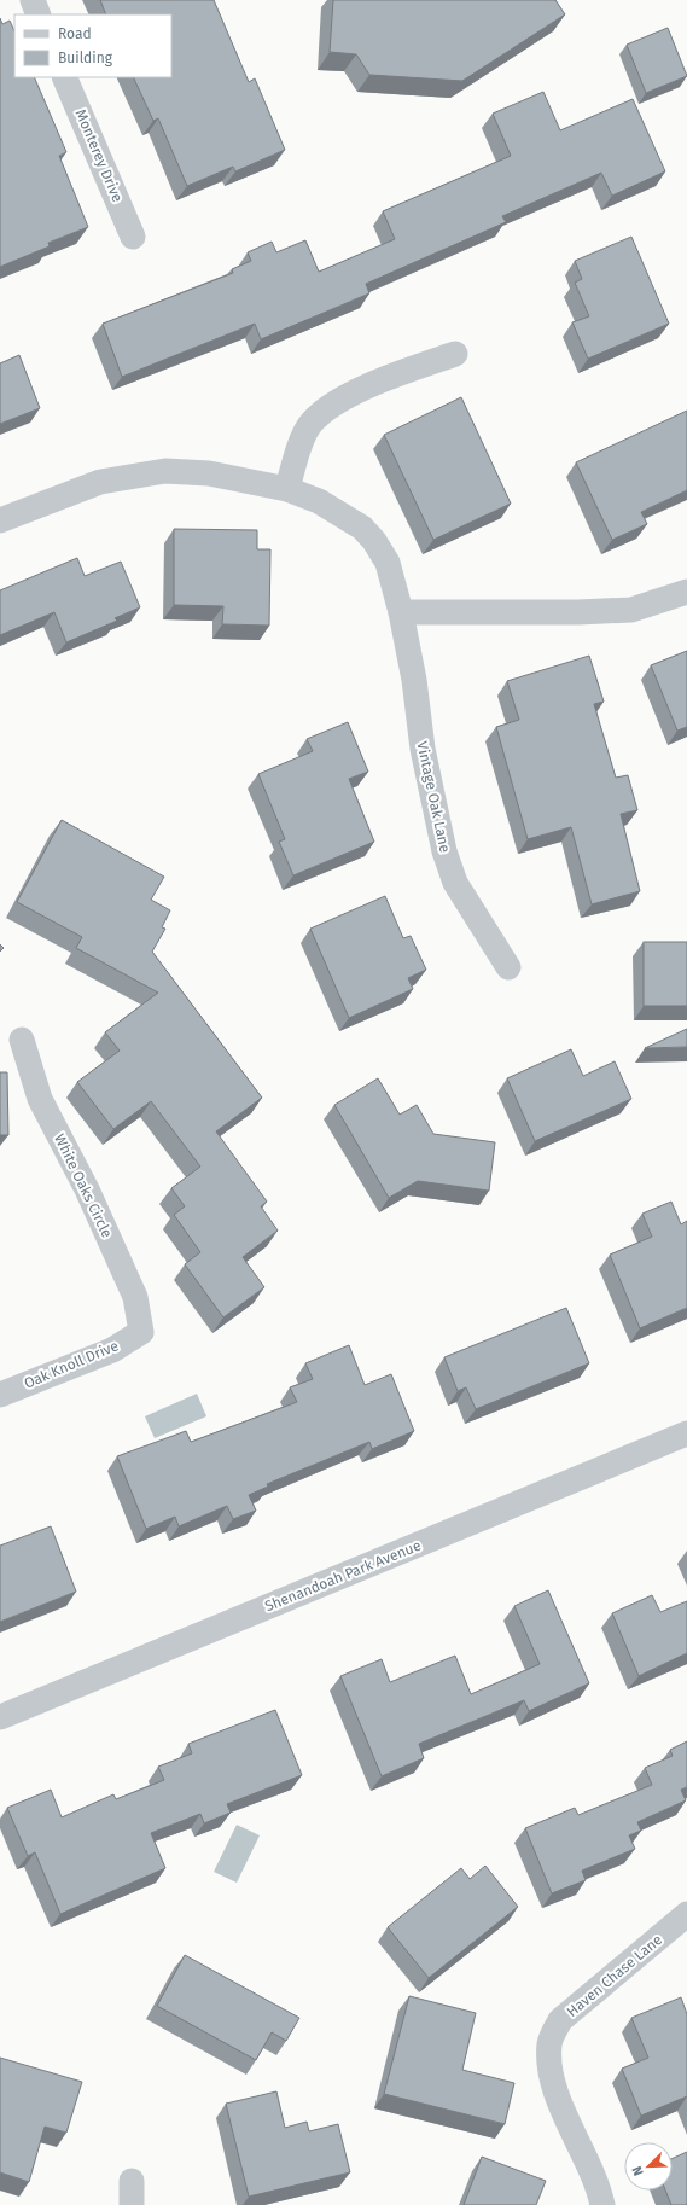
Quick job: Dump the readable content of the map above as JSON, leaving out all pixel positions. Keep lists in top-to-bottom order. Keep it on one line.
{"streets":{"street":["Monterey Drive","Vintage Oak Lane","White Oaks Circle","Oak Knoll Drive","Shenandoah Park Avenue","Haven Chase Lane"]},"crossings":[["White Oaks Circle","Oak Knoll Drive"]],"legend":["Road","Building"],"north":"bottom left"}
